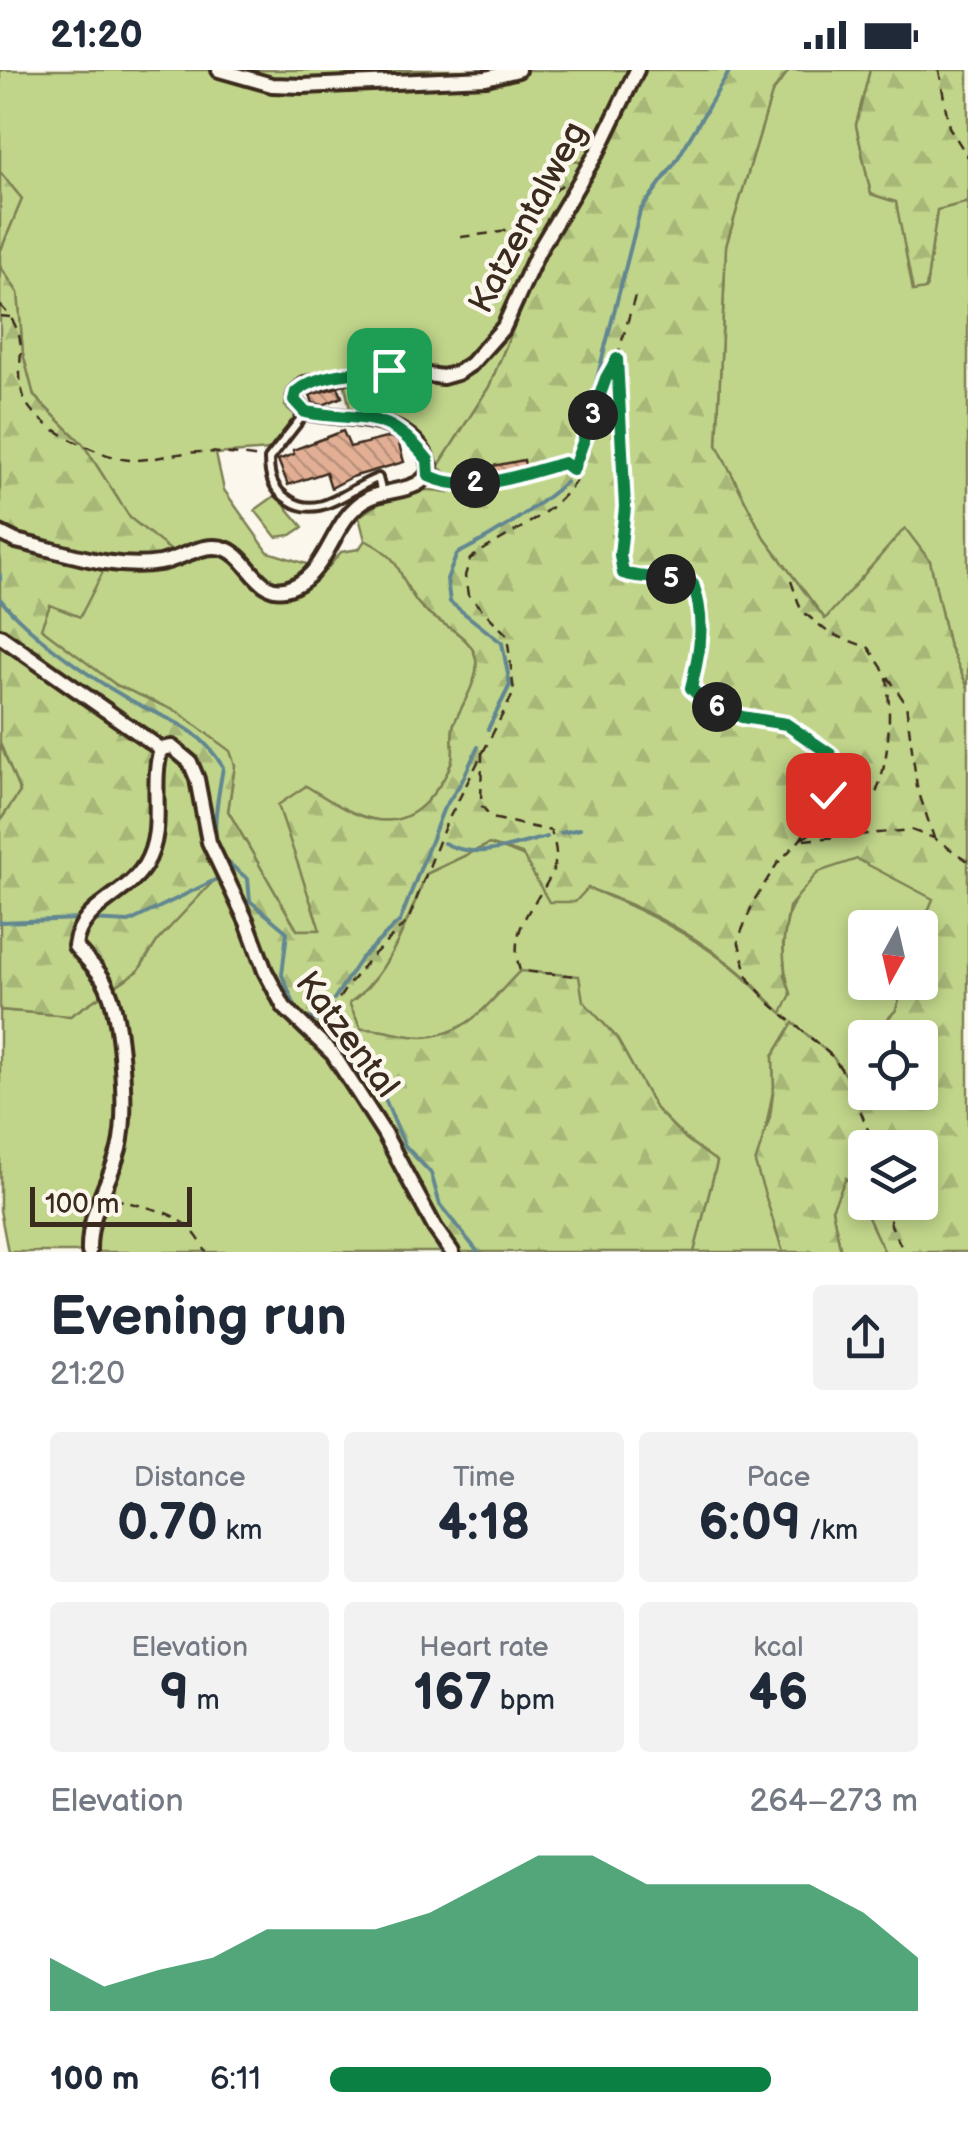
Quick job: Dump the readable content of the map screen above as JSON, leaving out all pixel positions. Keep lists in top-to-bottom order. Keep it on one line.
{"streets":{"street":["Katzentalweg","Katzental"]},"scale_bar":"100 m","north":"bottom","page":{"status":"21:20","pins":["3","2","5","6"],"scale":"100 m","heading":["Evening run","21:20"],"stats":[["Distance","0.70 km"],["Time","4:18"],["Pace","6:09 /km"],["Elevation","9 m"],["Heart rate","167 bpm"],["kcal","46"]],"chart":["Elevation","264–273 m"],"list":[{"name":"100 m","note":"6:11"}]}}
